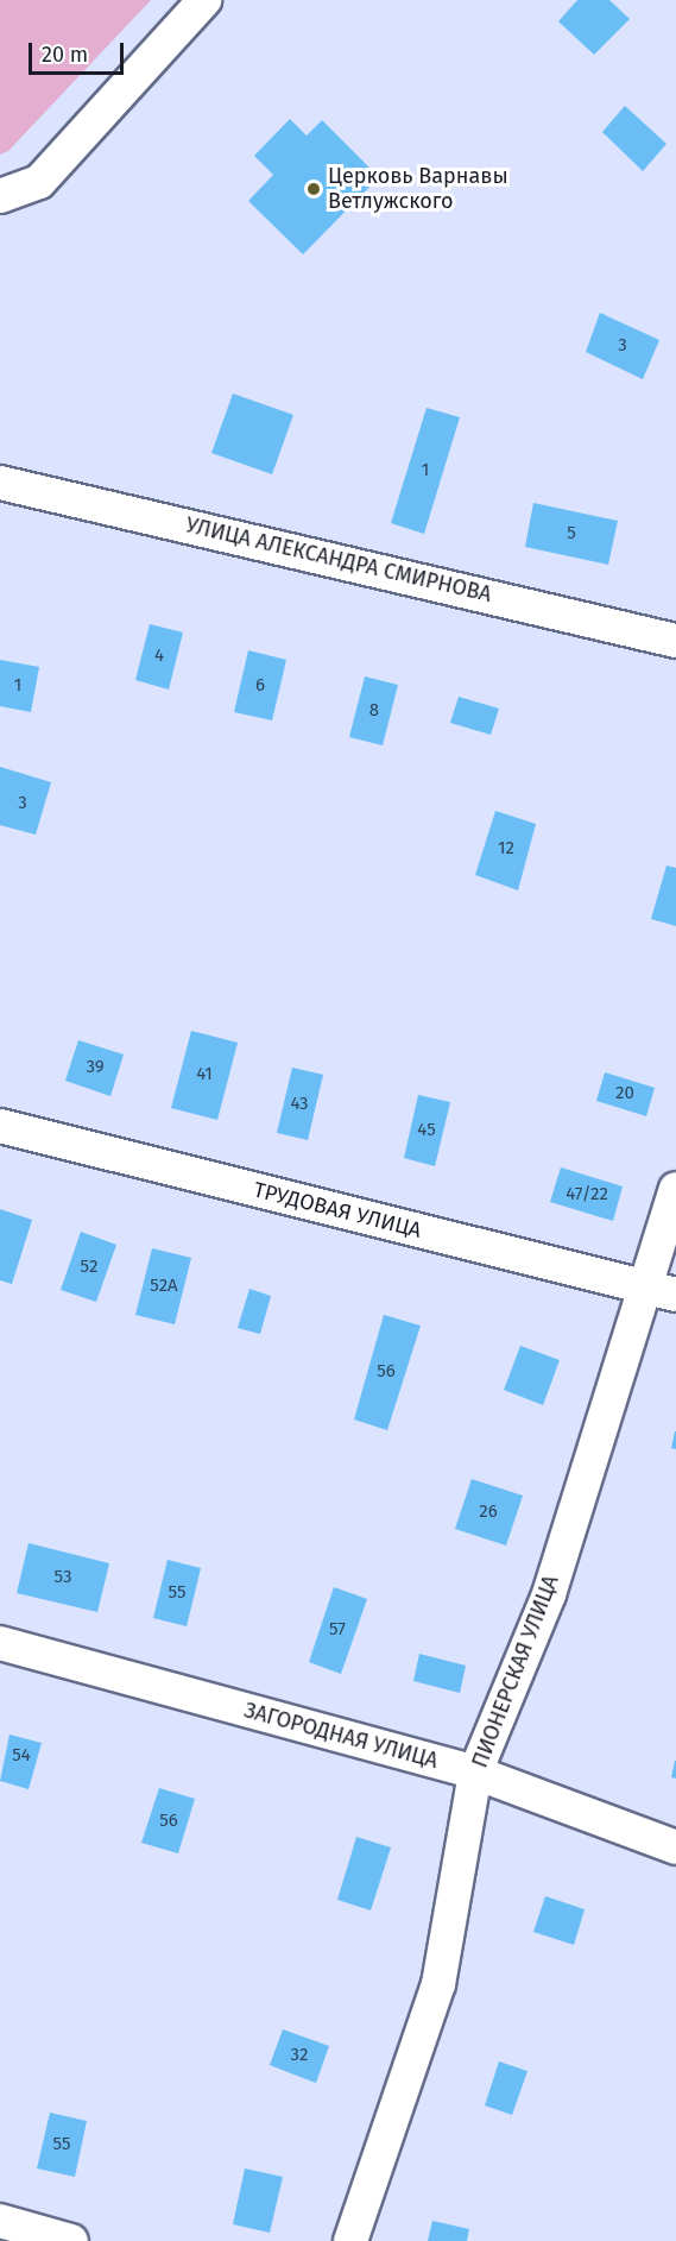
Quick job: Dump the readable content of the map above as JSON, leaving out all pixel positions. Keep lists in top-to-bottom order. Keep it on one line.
{"streets":{"street":["УЛИЦА АЛЕКСАНДРА СМИРНОВА","ТРУДОВАЯ УЛИЦА","ПИОНЕРСКАЯ УЛИЦА","ЗАГОРОДНАЯ УЛИЦА"]},"crossings":[["ТРУДОВАЯ УЛИЦА","ПИОНЕРСКАЯ УЛИЦА"],["ПИОНЕРСКАЯ УЛИЦА","ЗАГОРОДНАЯ УЛИЦА"]],"places":["Церковь Варнавы Ветлужского"],"house_numbers":["3","1","5","4","1","6","8","3","12","39","41","20","43","45","47/22","52","52А","56","26","53","55","57","54","56","32","55"],"scale_bar":"20 m"}
